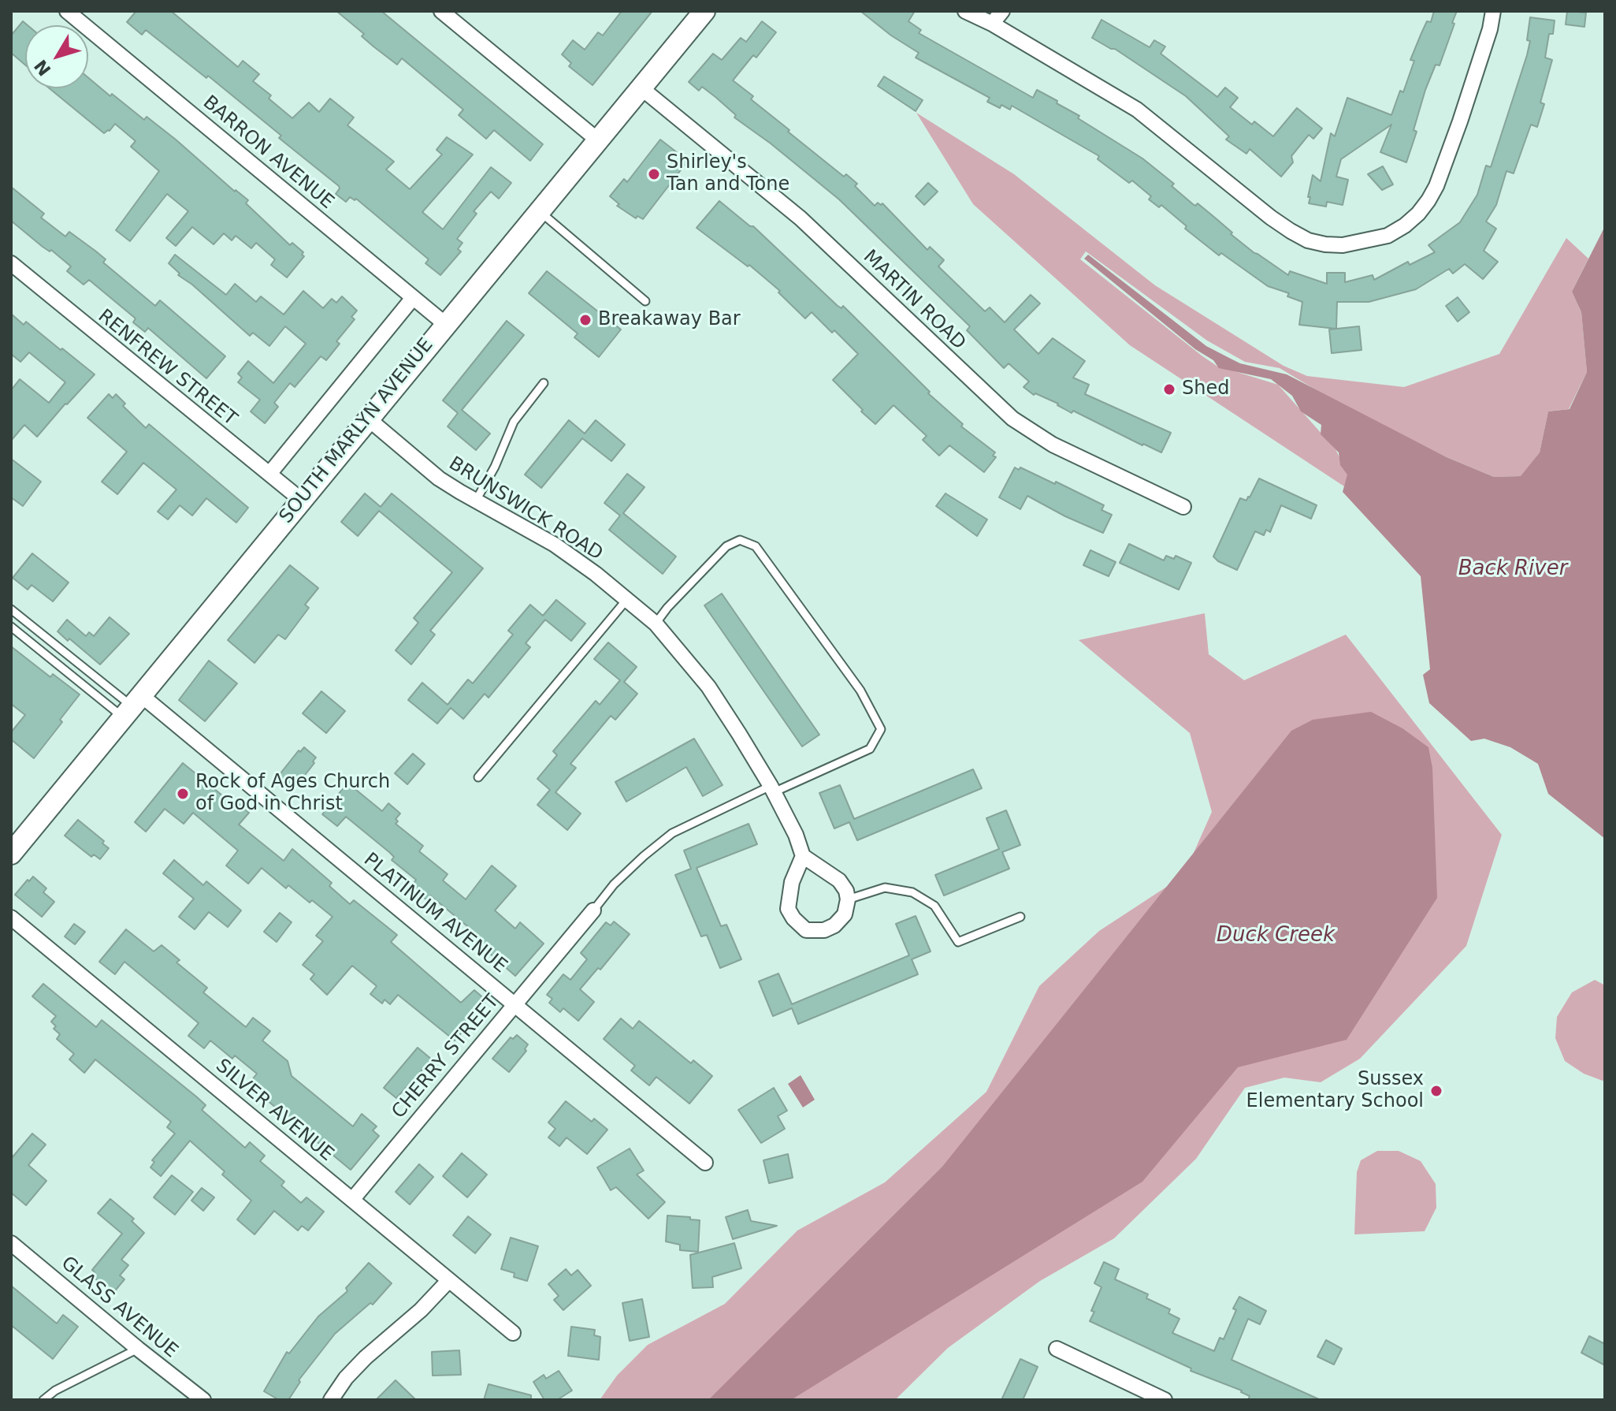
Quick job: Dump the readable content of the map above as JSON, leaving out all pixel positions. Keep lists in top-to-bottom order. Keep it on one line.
{"streets":{"street":["BARRON AVENUE","MARTIN ROAD","RENFREW STREET","SOUTH MARLYN AVENUE","BRUNSWICK ROAD","PLATINUM AVENUE","CHERRY STREET","SILVER AVENUE","GLASS AVENUE"]},"crossings":[["BARRON AVENUE","SOUTH MARLYN AVENUE"],["MARTIN ROAD","SOUTH MARLYN AVENUE"],["RENFREW STREET","SOUTH MARLYN AVENUE"],["SOUTH MARLYN AVENUE","BRUNSWICK ROAD"],["SOUTH MARLYN AVENUE","PLATINUM AVENUE"],["PLATINUM AVENUE","CHERRY STREET"],["CHERRY STREET","SILVER AVENUE"]],"water":["Back River","Duck Creek"],"places":["Shirley's Tan and Tone","Breakaway Bar","Shed","Rock of Ages Church of God in Christ","Sussex Elementary School"],"north":"bottom left"}
